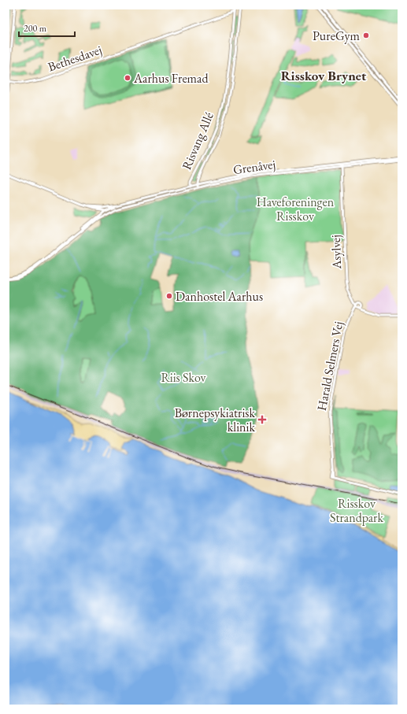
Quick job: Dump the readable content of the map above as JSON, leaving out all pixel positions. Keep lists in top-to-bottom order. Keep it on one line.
{"streets":{"street":["Bethesdavej","Risvang Allé","Grenåvej","Asylvej","Harald Selmers Vej"]},"crossings":[["Bethesdavej","Risvang Allé"],["Risvang Allé","Grenåvej"],["Grenåvej","Asylvej"],["Asylvej","Harald Selmers Vej"]],"districts":["Risskov Brynet"],"parks":["Haveforeningen Risskov","Riis Skov","Risskov Strandpark"],"places":{"other":["PureGym","Aarhus Fremad","Danhostel Aarhus"],"health":["Børnepsykiatrisk klinik"]},"scale_bar":"200 m"}
